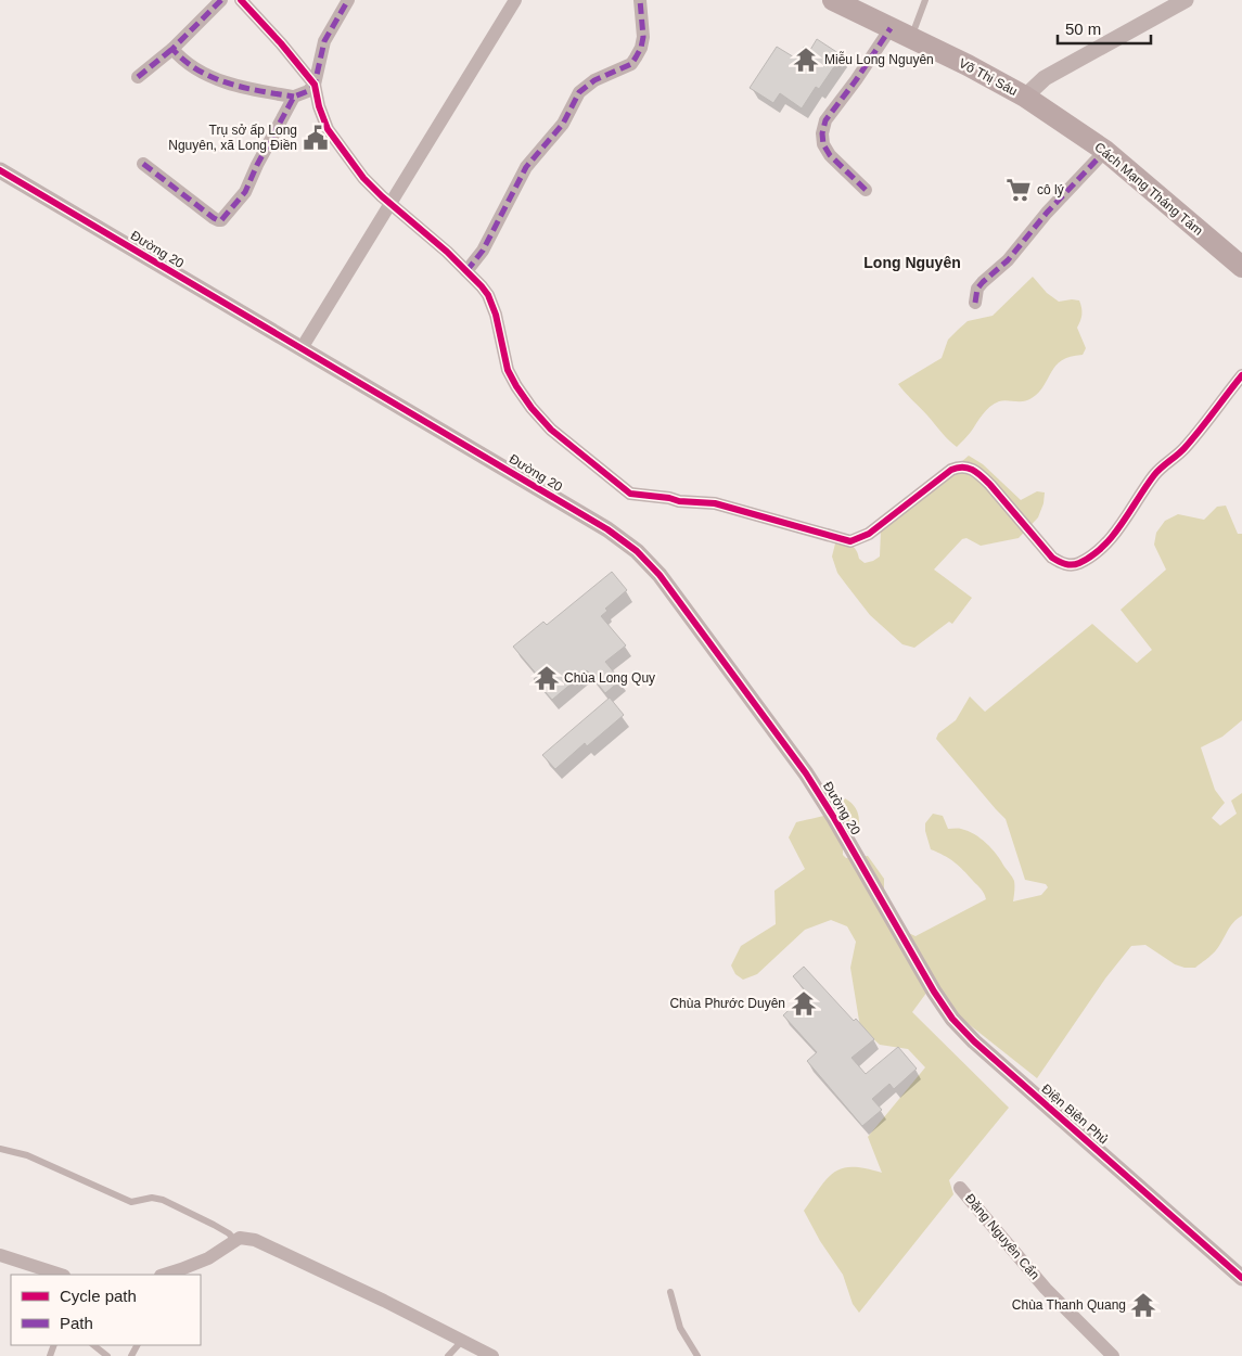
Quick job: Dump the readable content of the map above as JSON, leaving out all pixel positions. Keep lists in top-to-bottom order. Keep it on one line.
{"streets":{"main road":["Võ Thị Sáu","Cách Mạng Tháng Tám"],"street":["Đường 20","Điện Biên Phủ","Đặng Nguyên Cẩn"]},"crossings":[["Võ Thị Sáu","Cách Mạng Tháng Tám"],["Đường 20","Điện Biên Phủ"]],"districts":["Long Nguyên"],"places":{"temple":["Miễu Long Nguyên","Chùa Long Quy","Chùa Phước Duyên","Chùa Thanh Quang"],"public building":["Trụ sở ấp Long Nguyên, xã Long Điền"],"supermarket":["cô lý"]},"legend":["Cycle path","Path"],"scale_bar":"50 m"}
